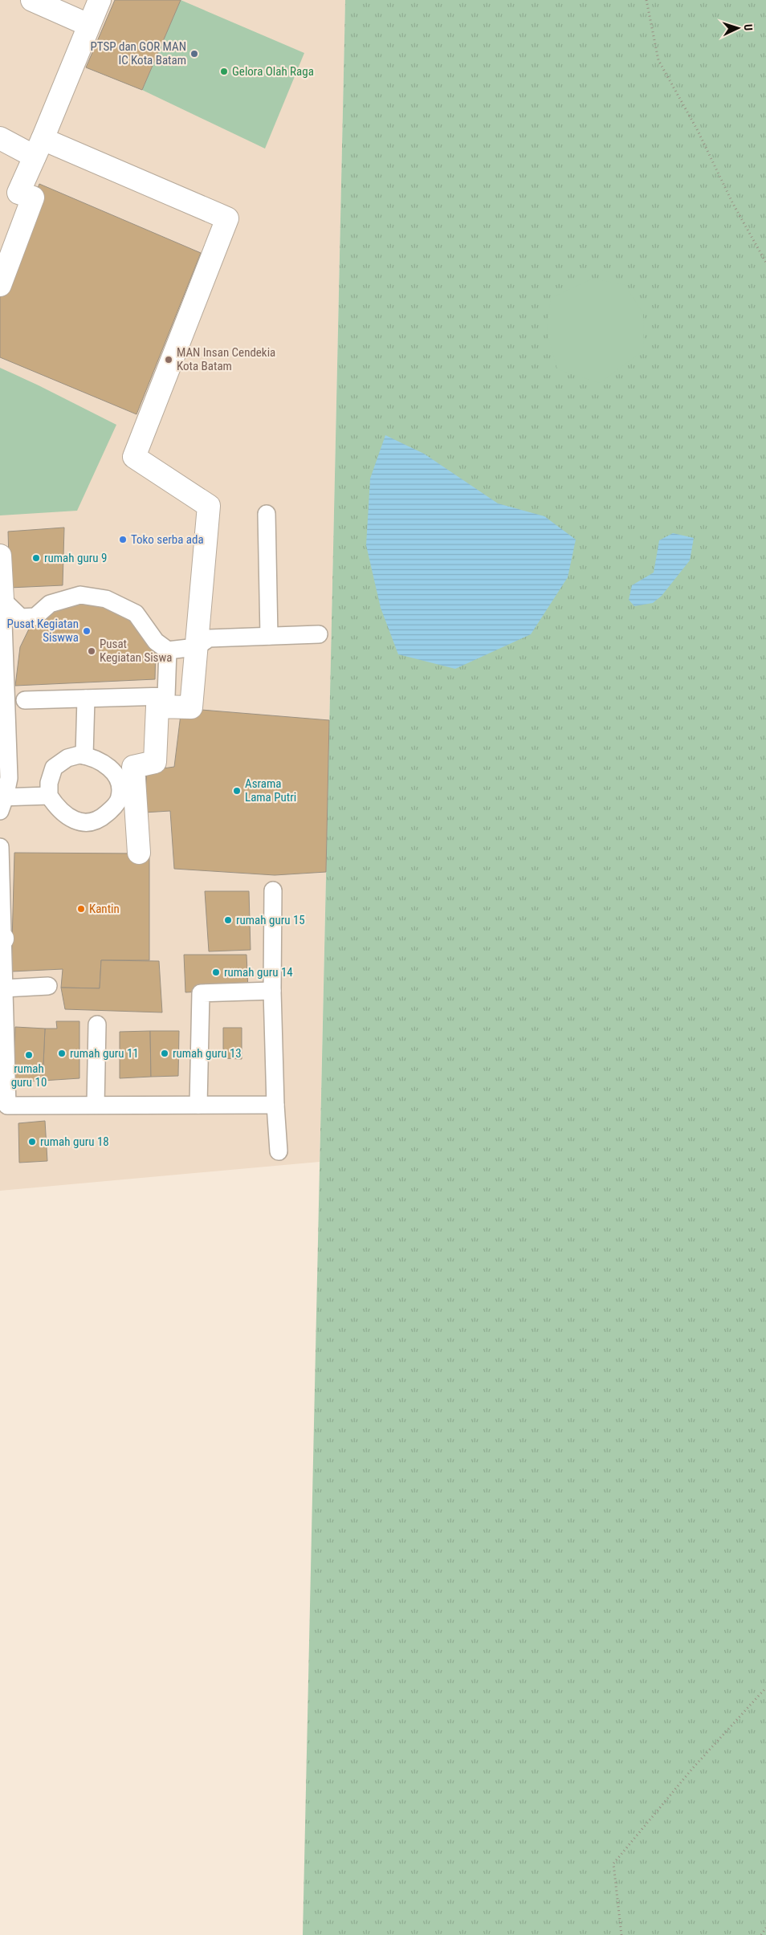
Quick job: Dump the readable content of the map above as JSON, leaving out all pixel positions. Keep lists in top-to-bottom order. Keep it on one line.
{"places":["PTSP dan GOR MAN IC Kota Batam","Gelora Olah Raga","MAN Insan Cendekia Kota Batam","Toko serba ada","rumah guru 9","Pusat Kegiatan Siswwa","Pusat Kegiatan Siswa","Asrama Lama Putri","Kantin","rumah guru 15","rumah guru 14","rumah guru 11","rumah guru 13","rumah guru 10","rumah guru 18"],"north":"right"}
